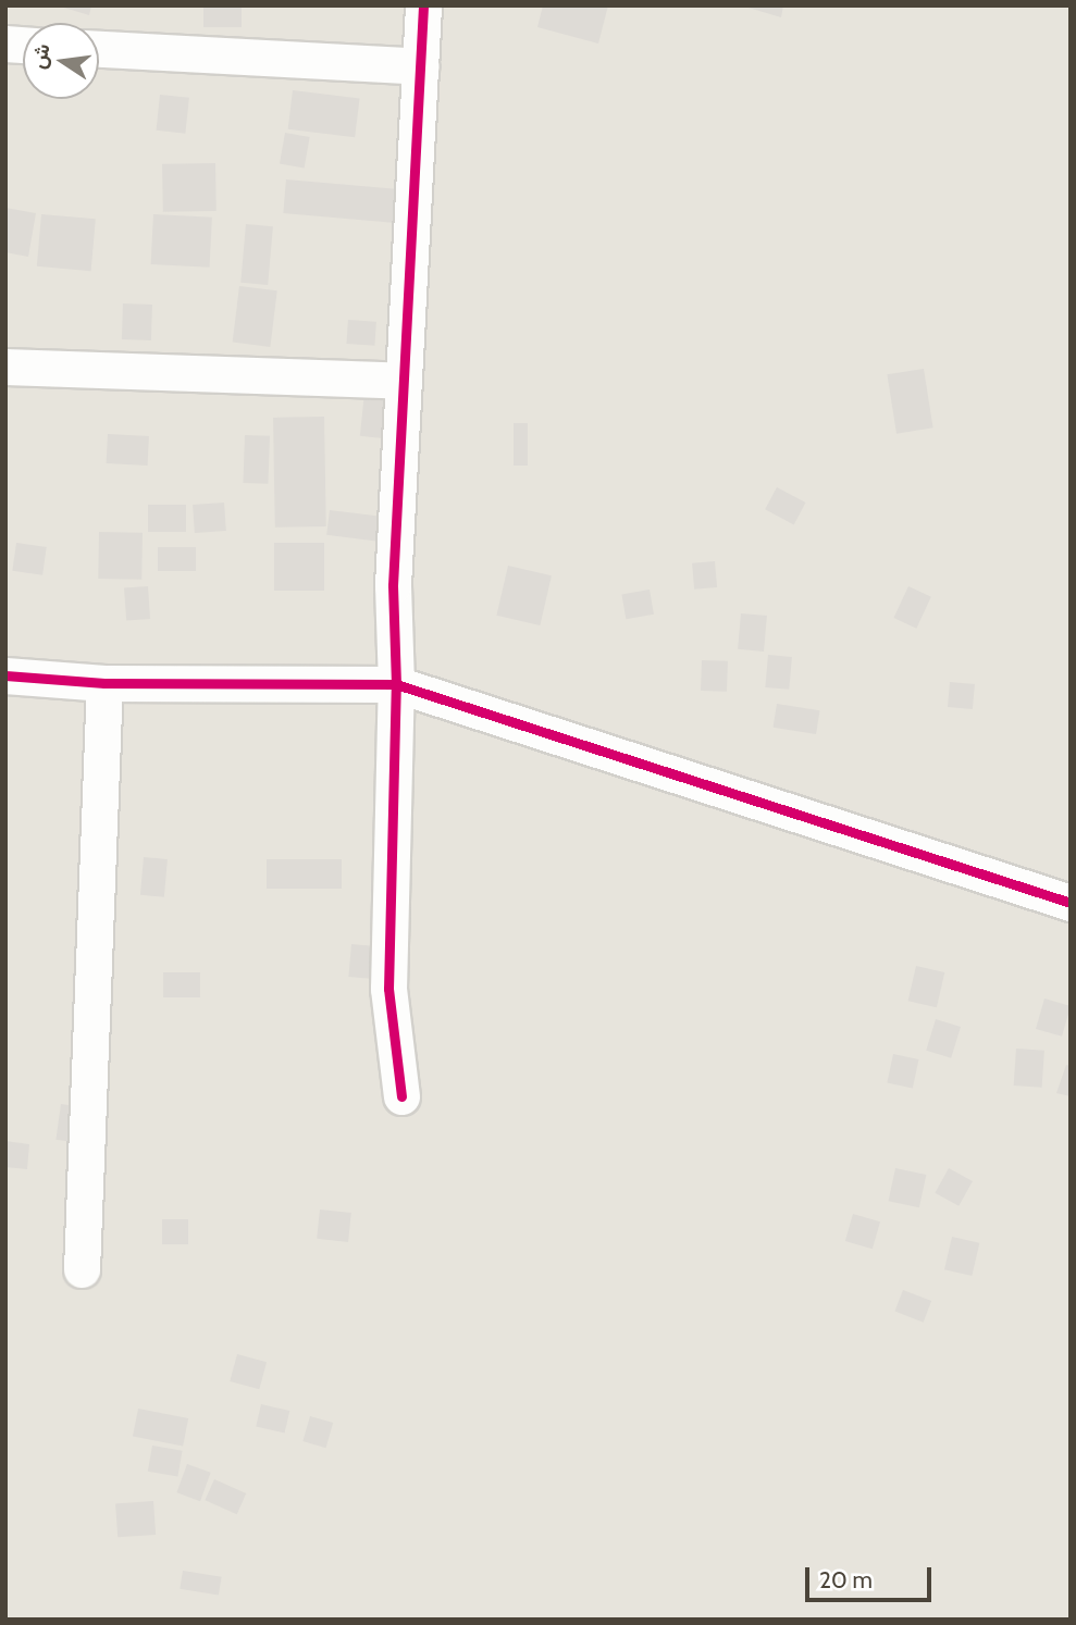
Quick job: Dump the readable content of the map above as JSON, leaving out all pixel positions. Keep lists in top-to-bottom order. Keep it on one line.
{"scale_bar":"20 m","north":"left"}
